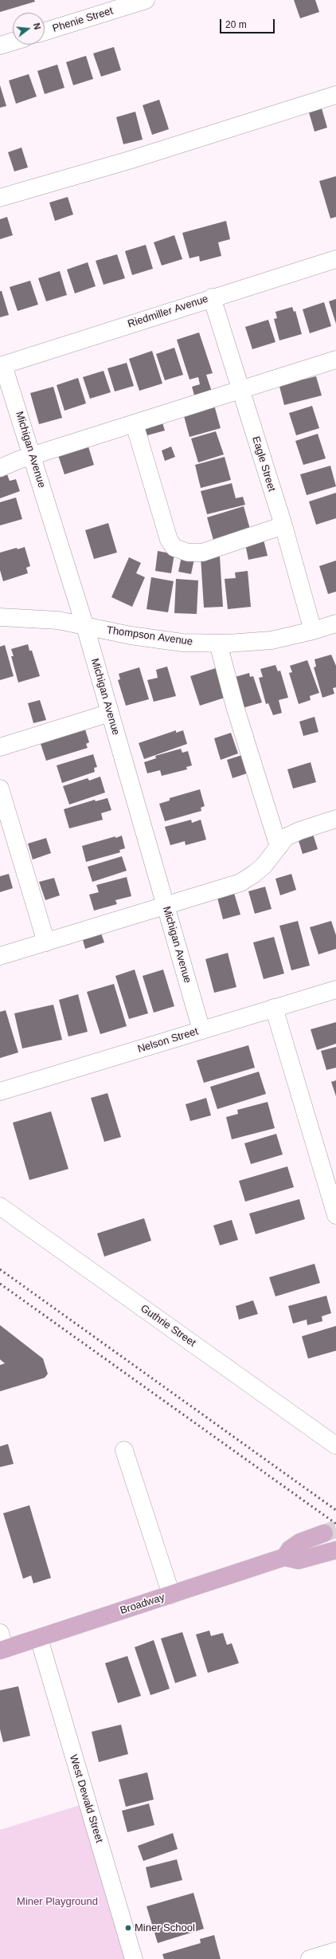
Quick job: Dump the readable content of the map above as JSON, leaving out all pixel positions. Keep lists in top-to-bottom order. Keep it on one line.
{"streets":{"main road":["Broadway"],"street":["Phenie Street","Riedmiller Avenue","Michigan Avenue","Eagle Street","Thompson Avenue","Nelson Street","Guthrie Street","West Dewald Street"]},"crossings":[["Riedmiller Avenue","Michigan Avenue"],["Riedmiller Avenue","Eagle Street"],["Michigan Avenue","Thompson Avenue"],["Michigan Avenue","Nelson Street"],["Eagle Street","Thompson Avenue"],["Broadway","West Dewald Street"]],"parks":["Miner Playground"],"places":["Miner School"],"scale_bar":"20 m","north":"right"}
